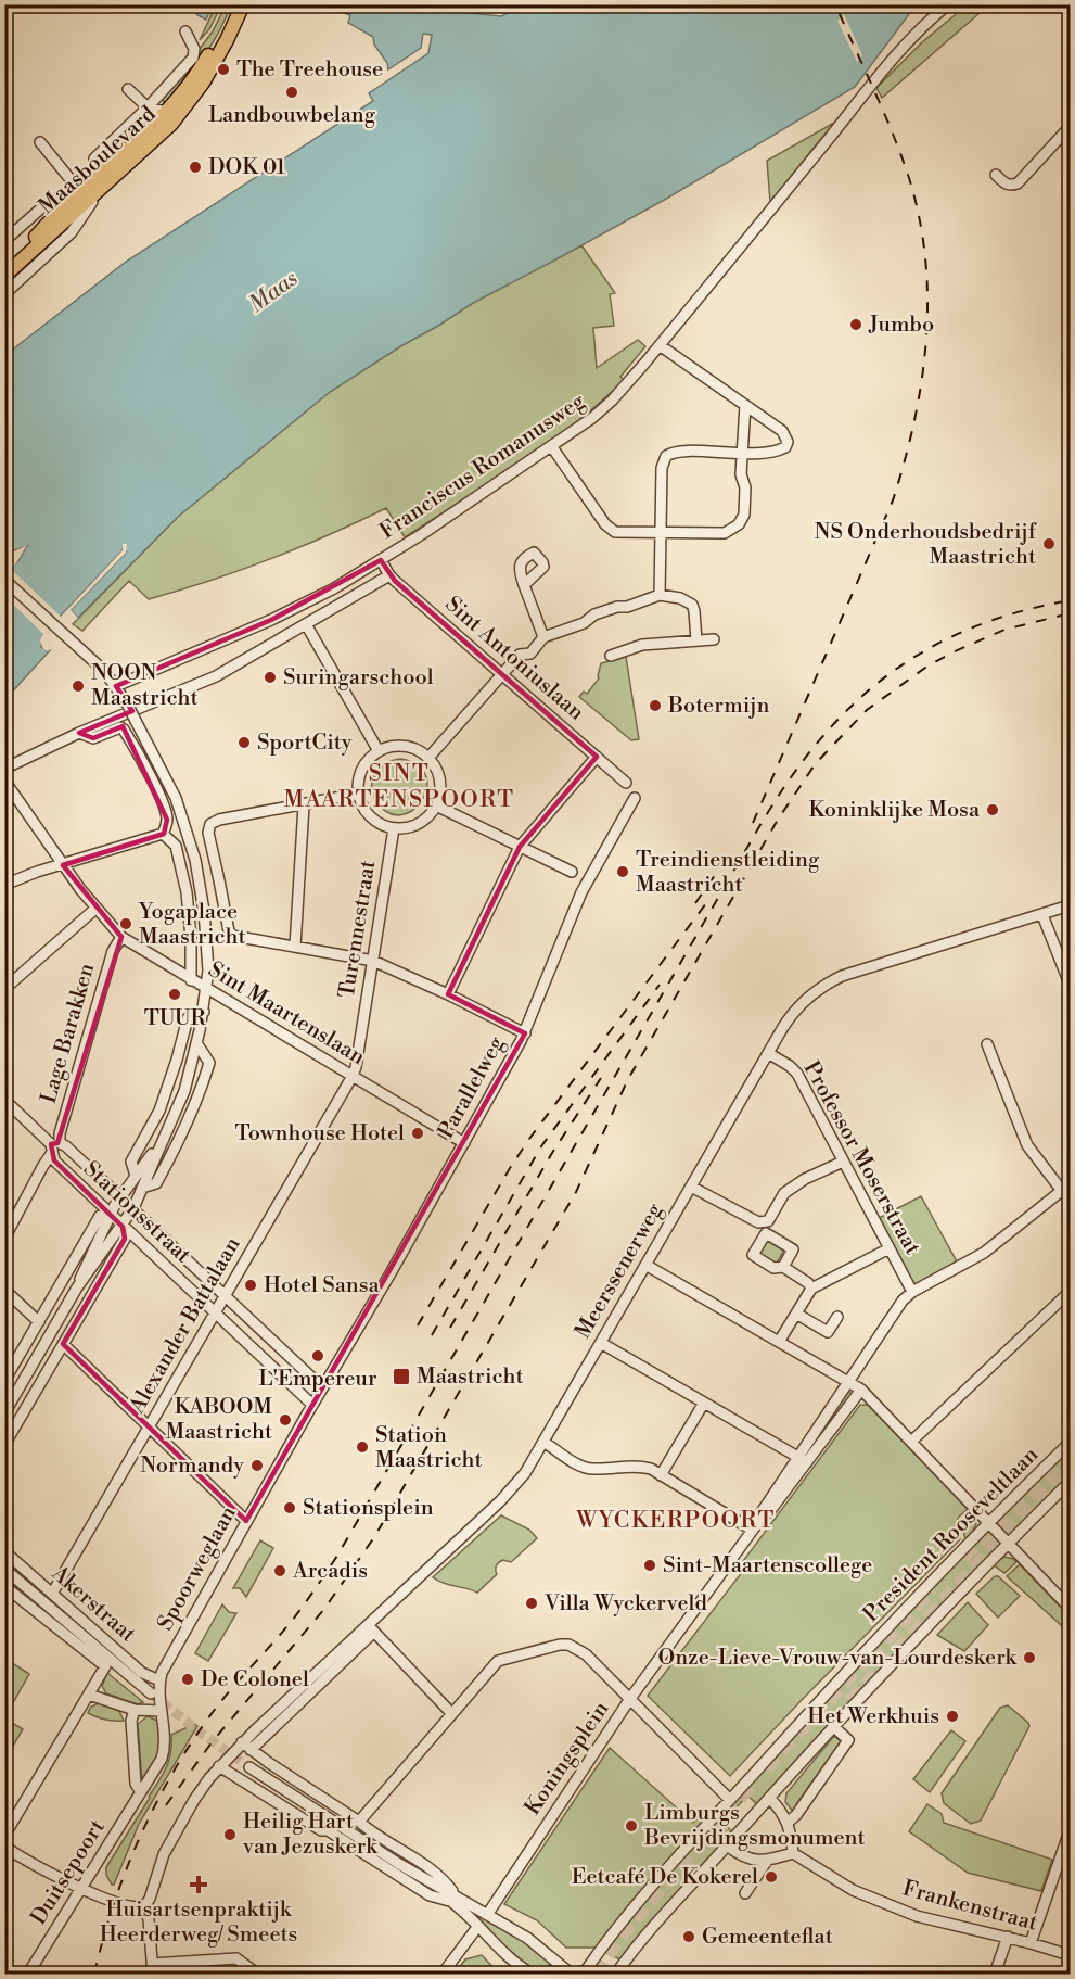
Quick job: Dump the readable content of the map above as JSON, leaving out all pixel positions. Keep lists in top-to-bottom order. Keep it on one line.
{"streets":{"main road":["Maasboulevard"],"street":["Franciscus Romanusweg","Sint Antoniuslaan","Turennestraat","Sint Maartenslaan","Lage Barakken","Parallelweg","Professor Moserstraat","Stationsstraat","Meerssenerweg","Alexander Battalaan","President Rooseveltlaan","Spoorweglaan","Akerstraat","Koningsplein","Duitsepoort","Frankenstraat"]},"crossings":[["Franciscus Romanusweg","Sint Antoniuslaan"],["Turennestraat","Sint Maartenslaan"],["Turennestraat","Alexander Battalaan"],["Sint Maartenslaan","Lage Barakken"],["Sint Maartenslaan","Parallelweg"],["Sint Maartenslaan","Alexander Battalaan"],["Lage Barakken","Stationsstraat"],["Parallelweg","Stationsstraat"],["Professor Moserstraat","Meerssenerweg"],["Stationsstraat","Alexander Battalaan"],["Stationsstraat","Spoorweglaan"],["Alexander Battalaan","Akerstraat"],["President Rooseveltlaan","Koningsplein"],["Spoorweglaan","Akerstraat"]],"districts":["SINT MAARTENSPOORT","WYCKERPOORT"],"water":["Maas"],"places":{"other":["The Treehouse","Landbouwbelang","DOK 01","Jumbo","NS Onderhoudsbedrijf Maastricht","Suringarschool","NOON Maastricht","Botermijn","SportCity","Koninklijke Mosa","Treindienstleiding Maastricht","Yogaplace Maastricht","TUUR","Townhouse Hotel","Hotel Sansa","L'Empereur","KABOOM Maastricht","Station Maastricht","Normandy","Stationsplein","Sint-Maartenscollege","Arcadis","Villa Wyckerveld","Onze-Lieve-Vrouw-van-Lourdeskerk","De Colonel","Het Werkhuis","Limburgs Bevrijdingsmonument","Heilig Hart van Jezuskerk","Eetcafé De Kokerel","Gemeenteflat"],"transit":["Maastricht"],"health":["Huisartsenpraktijk Heerderweg/ Smeets"]}}
